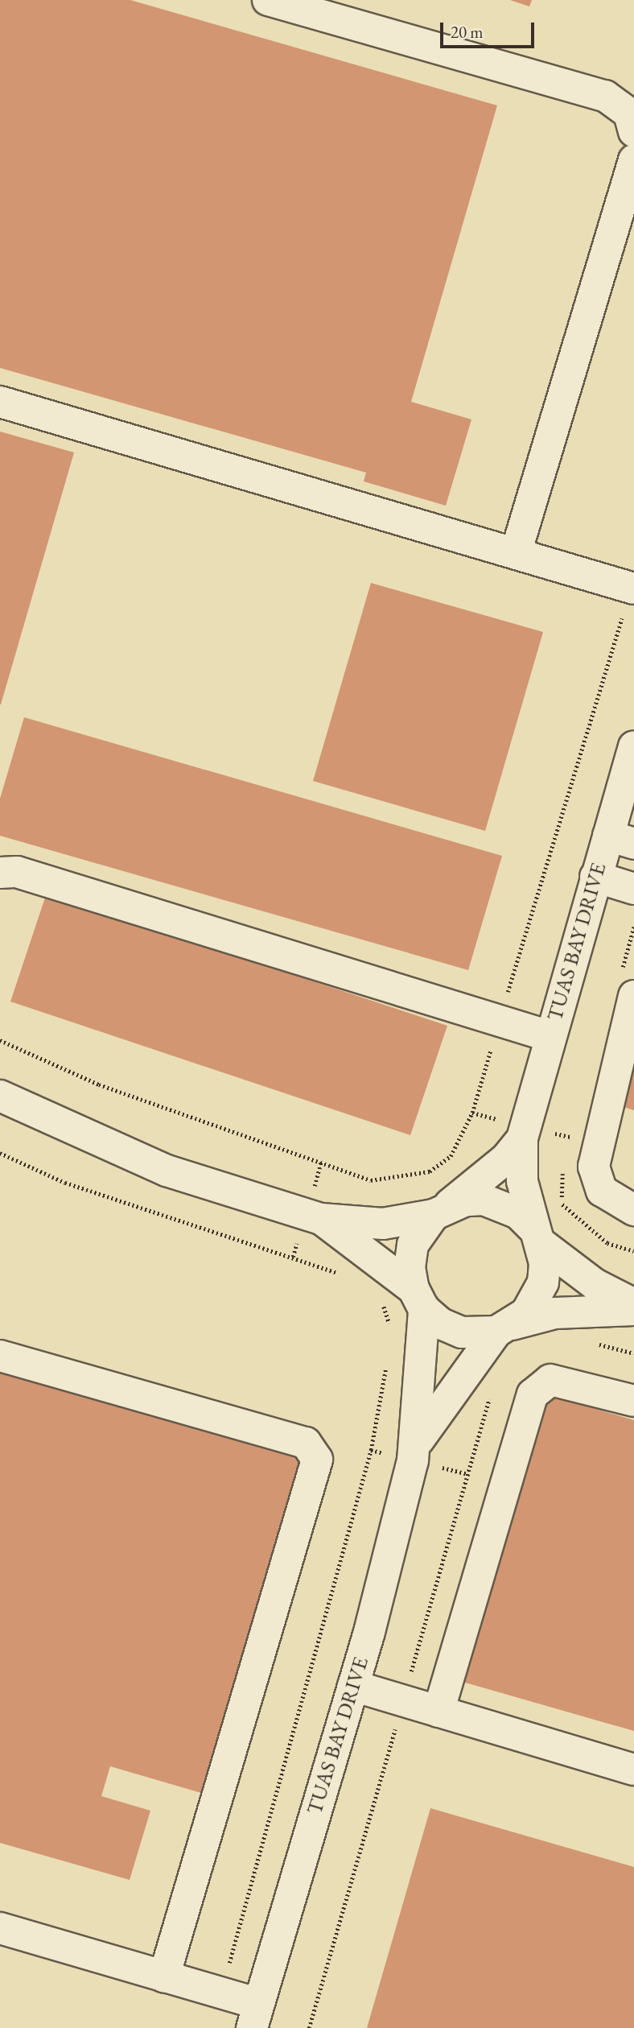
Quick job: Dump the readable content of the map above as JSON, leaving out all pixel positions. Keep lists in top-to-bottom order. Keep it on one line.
{"streets":{"street":["TUAS BAY DRIVE"]},"scale_bar":"20 m"}
